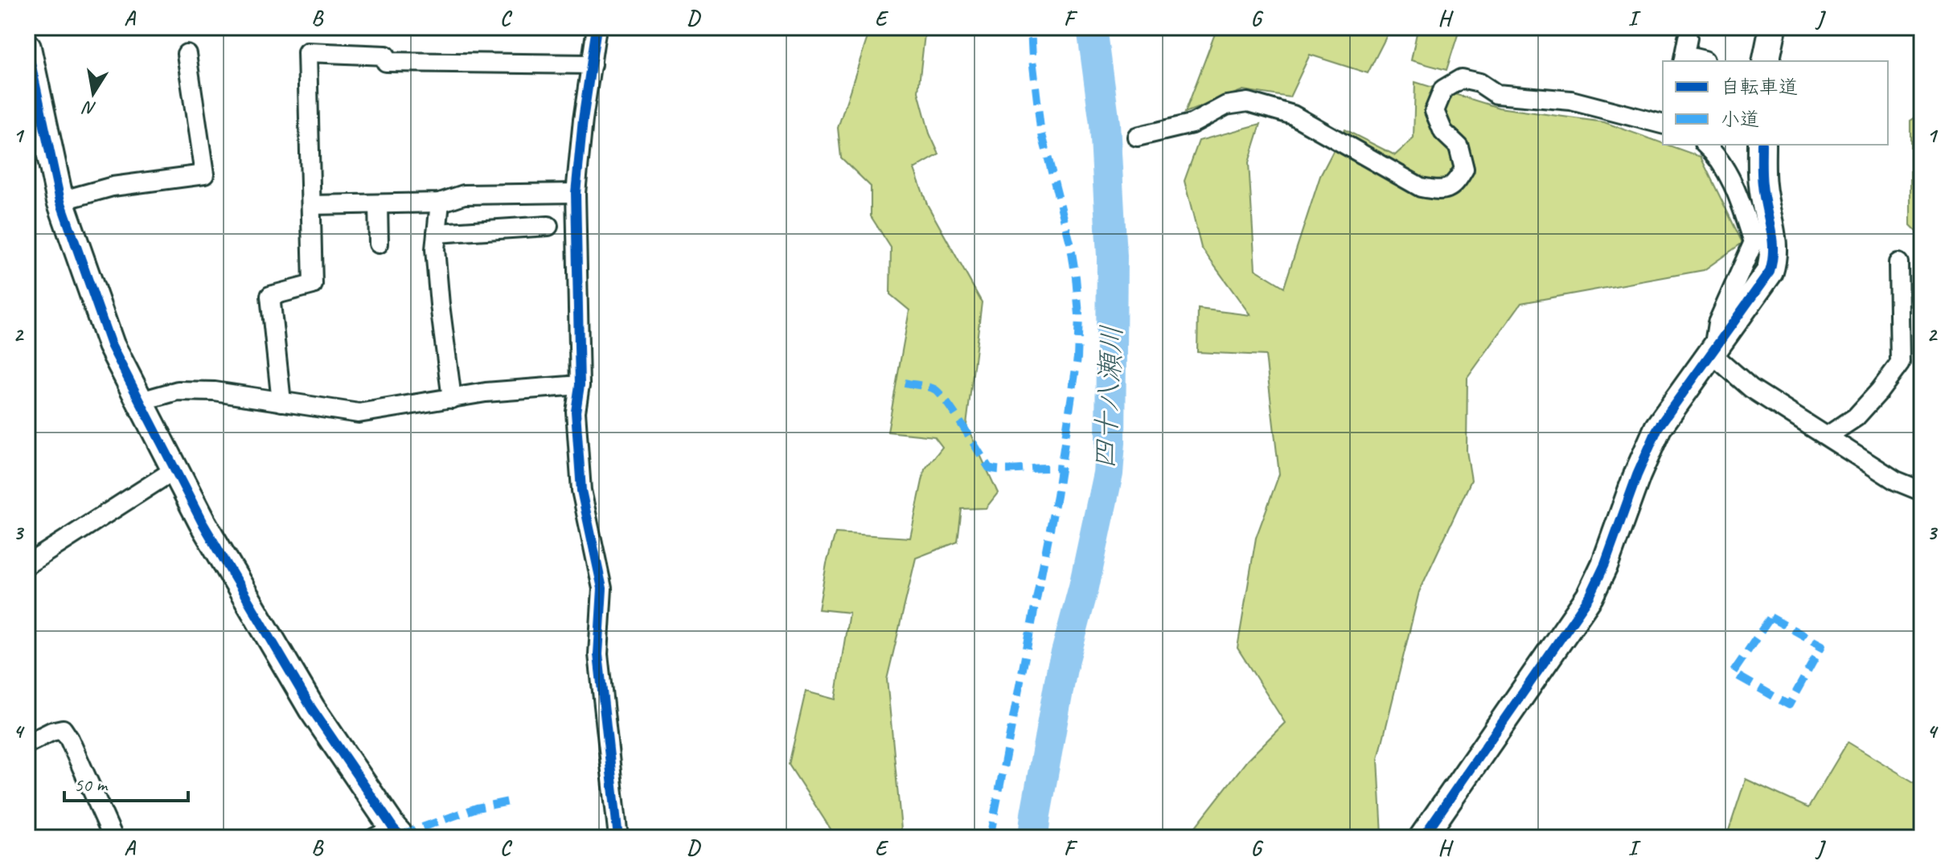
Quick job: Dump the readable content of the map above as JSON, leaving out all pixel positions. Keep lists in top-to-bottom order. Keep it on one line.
{"water":["四十八瀬川"],"legend":["自転車道","小道"],"scale_bar":"50 m","north":"bottom","grid":{"columns":["A","B","C","D","E","F","G","H","I","J"],"rows":["1","2","3","4"]}}
